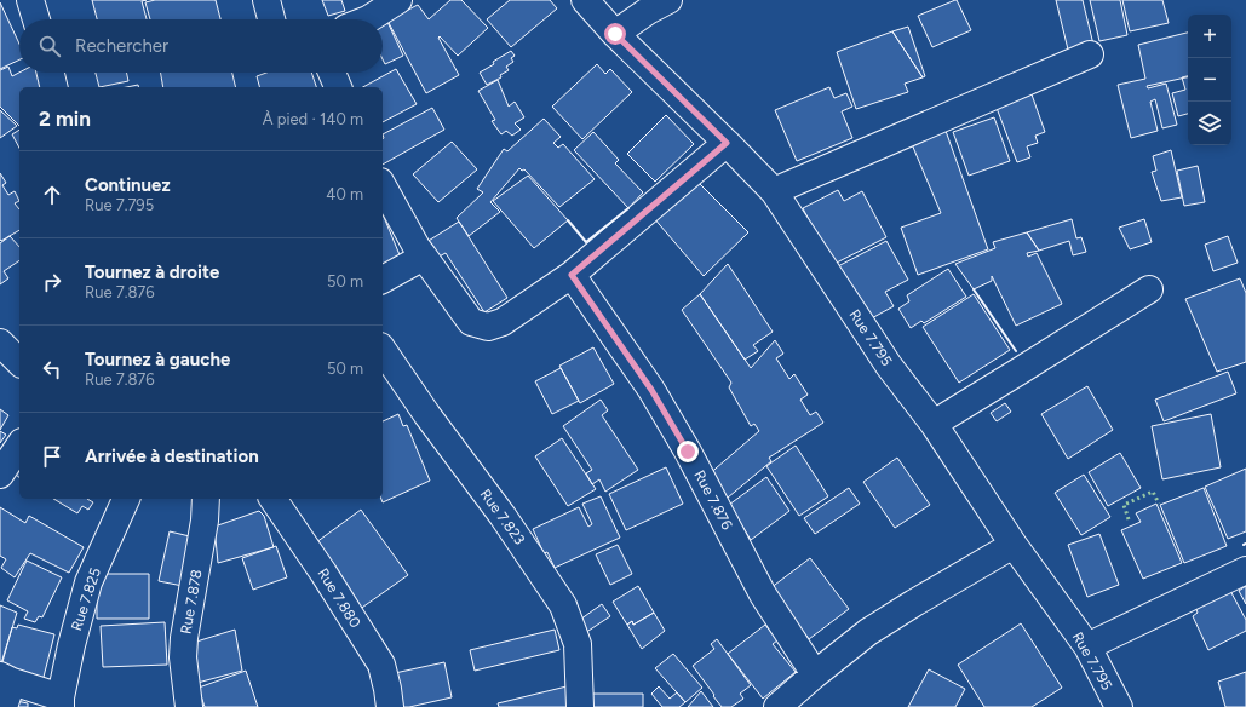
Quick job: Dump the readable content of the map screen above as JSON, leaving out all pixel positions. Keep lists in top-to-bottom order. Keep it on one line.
{"streets":{"street":["Rue 7.795","Rue 7.876","Rue 7.823","Rue 7.880","Rue 7.825","Rue 7.878"]},"page":{"map_buttons":["+","−"],"search":"Rechercher","heading":["2 min","À pied · 140 m"],"list":[["Continuez","Rue 7.795","40 m"],["Tournez à droite","Rue 7.876","50 m"],["Tournez à gauche","Rue 7.876","50 m"],"Arrivée à destination"]}}
